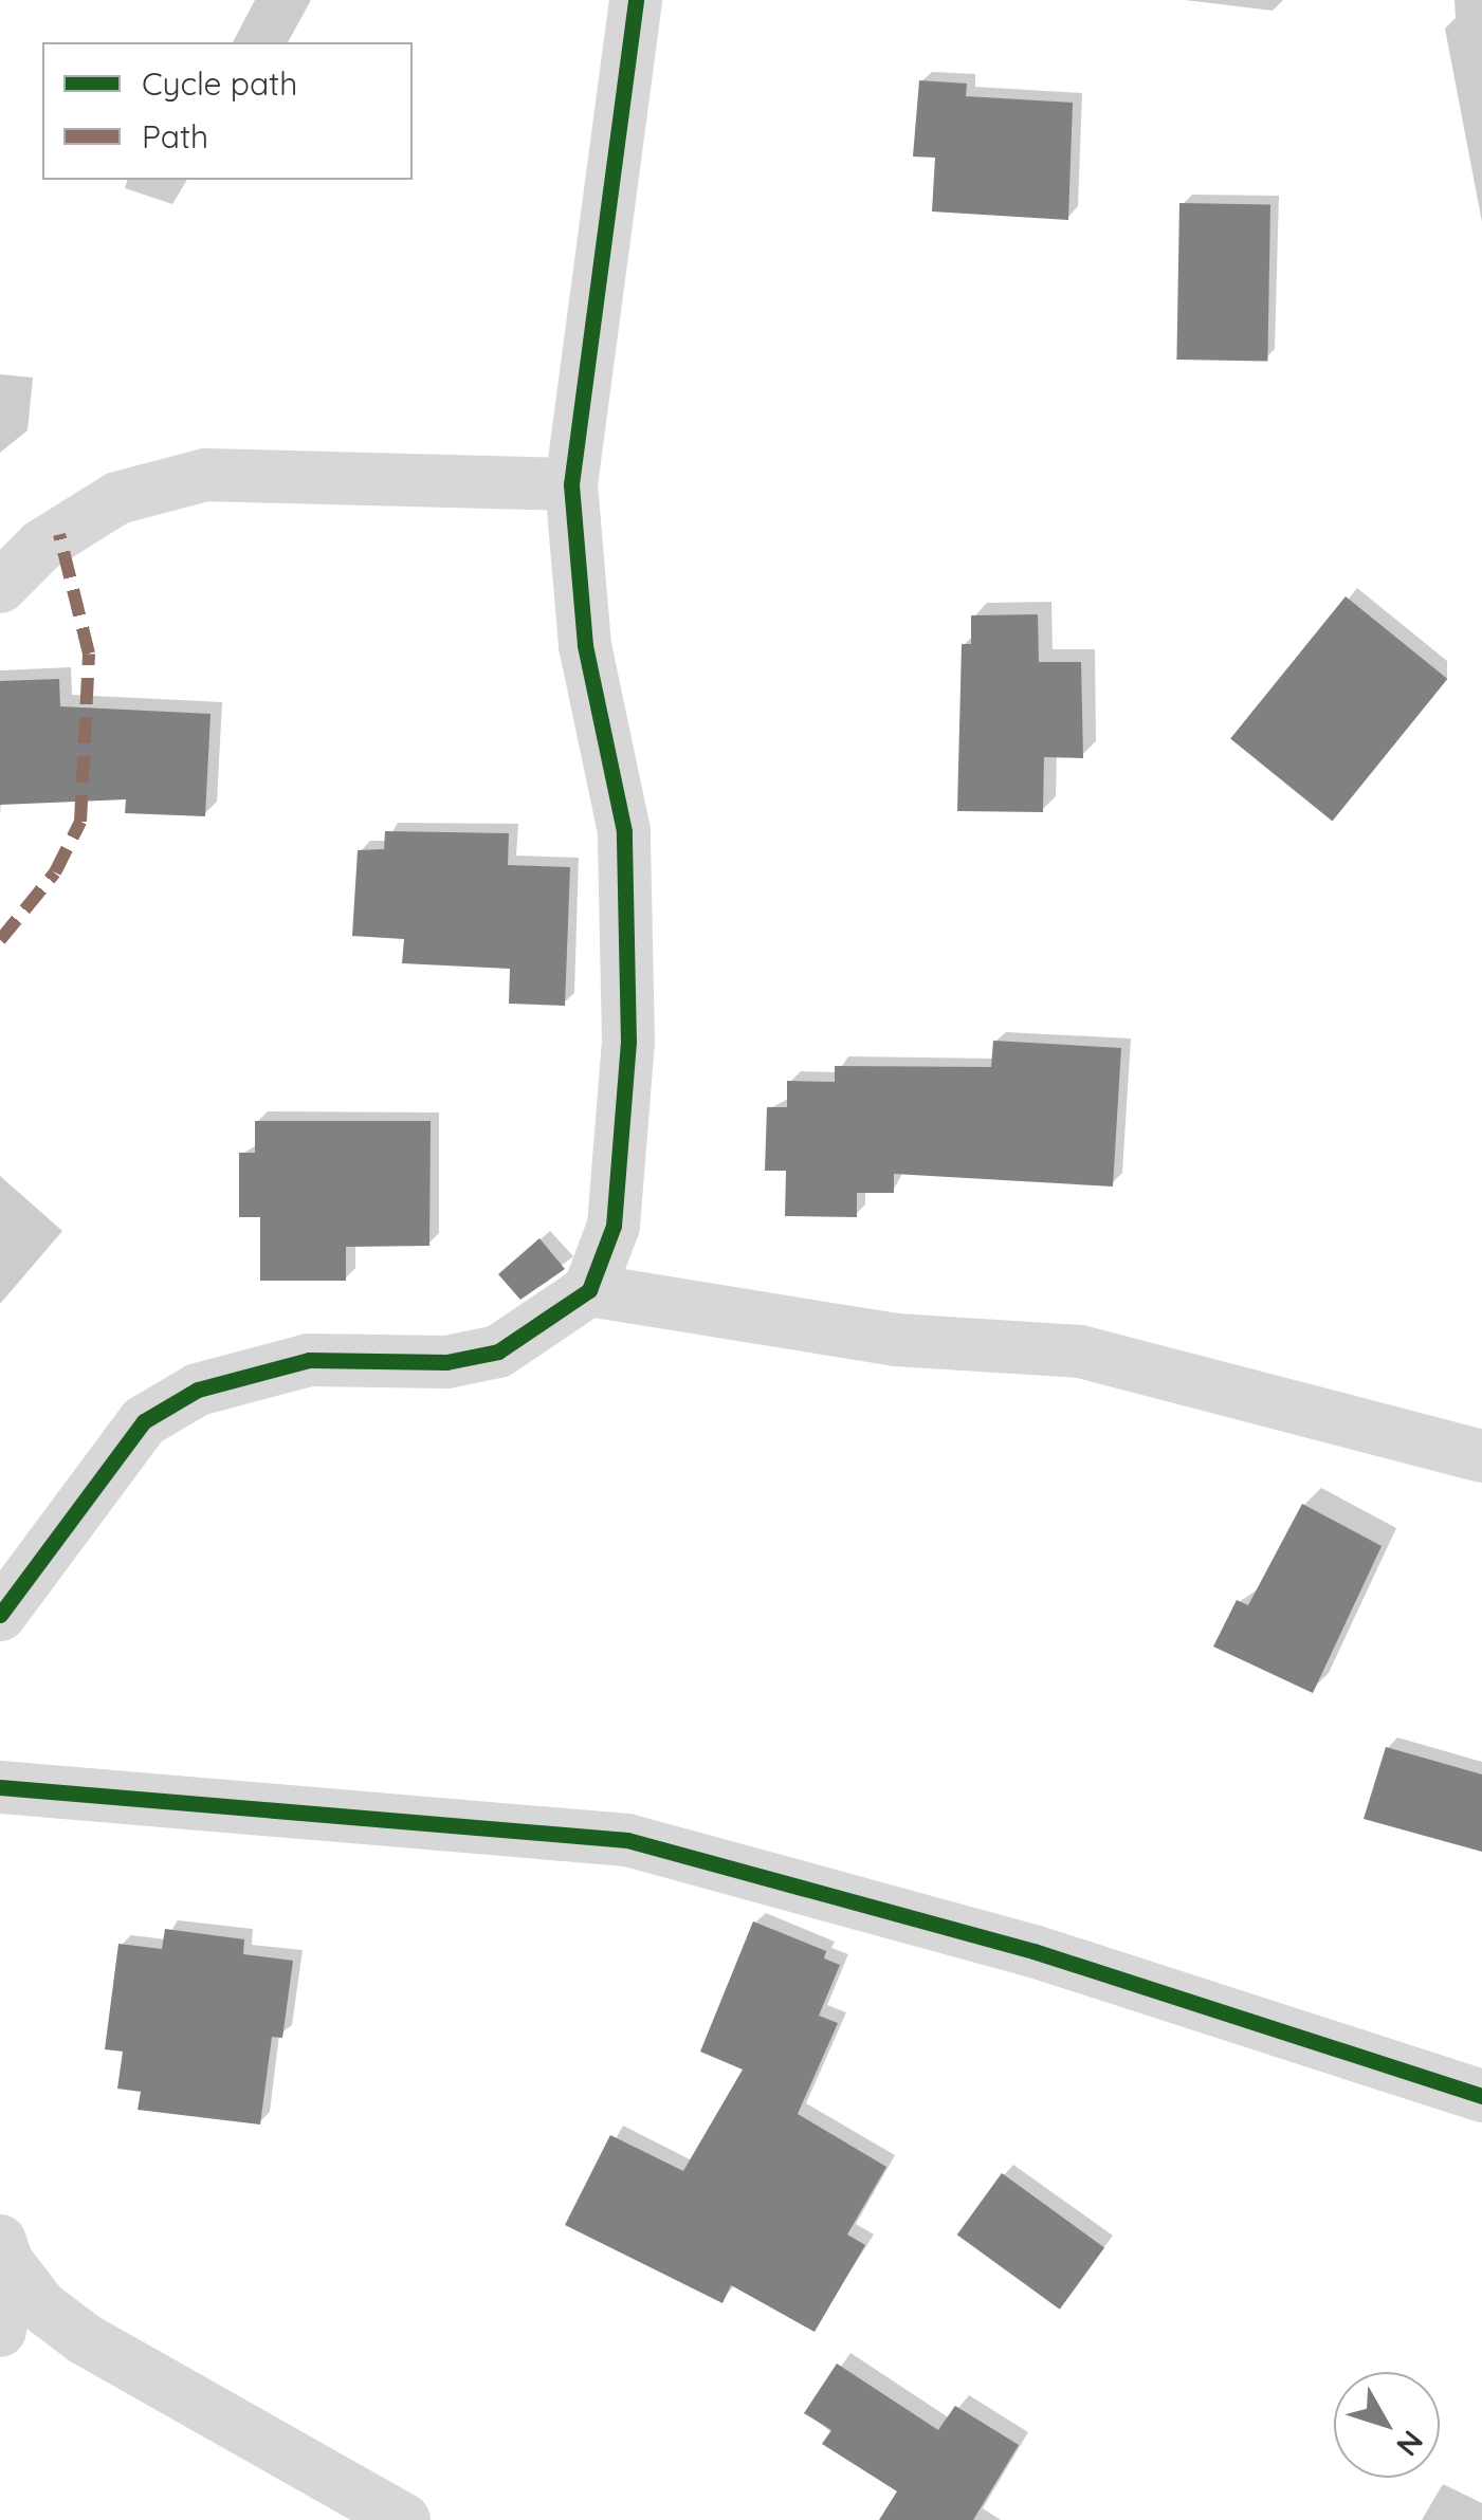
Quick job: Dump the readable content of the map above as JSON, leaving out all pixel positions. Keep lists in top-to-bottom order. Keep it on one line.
{"legend":["Cycle path","Path"],"north":"bottom right"}
